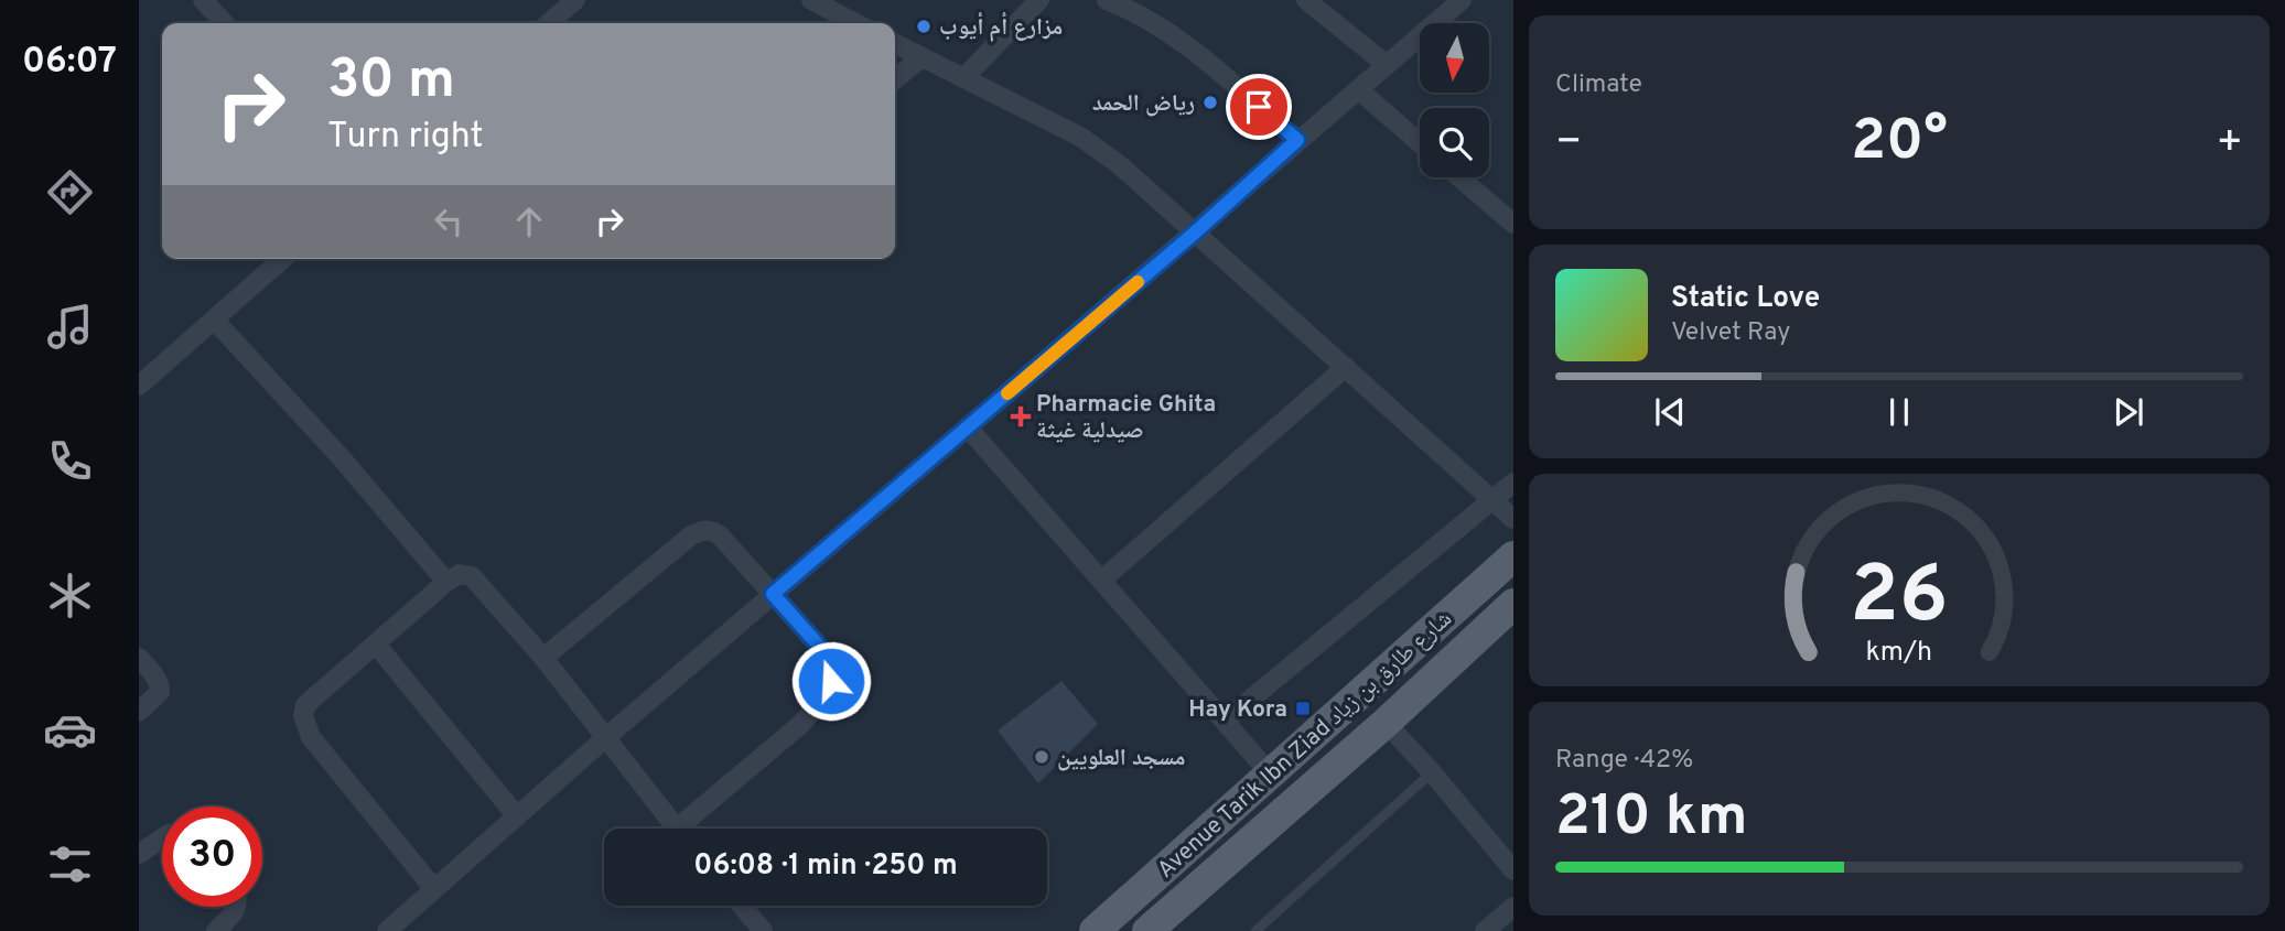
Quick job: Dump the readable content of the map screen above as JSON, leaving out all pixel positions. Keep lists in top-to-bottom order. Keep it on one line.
{"streets":{"main road":["Avenue Tarik Ibn Ziad شارع طارق بن زياد"]},"places":{"other":["مزارع أم أيوب","رياض الحمد","مسجد العلويين"],"health":["Pharmacie Ghita صيدلية غيثة"],"transit":["Hay Kora"]},"north":"bottom","page":{"tabs":"06:07","tile":["Climate",["Range · 42%","210 km"]],"turn":["30 m","Turn right"],"heat":["−","20°","+"],"song":["Static Love","Velvet Ray"],"limit":"30","trip":"06:08 · 1 min · 250 m","gauge":["26","km/h"]}}
